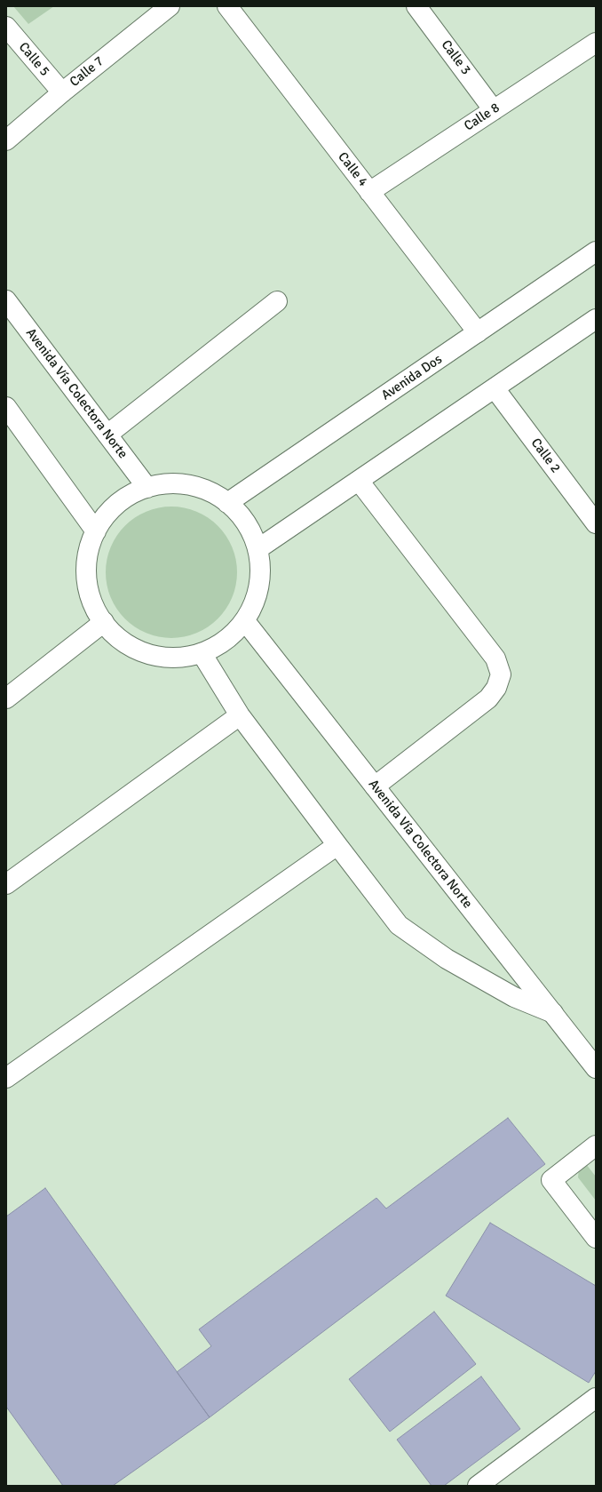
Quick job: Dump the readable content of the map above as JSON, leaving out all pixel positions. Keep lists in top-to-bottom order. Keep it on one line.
{"streets":{"street":["Calle 3","Calle 5","Calle 7","Calle 8","Calle 4","Avenida Dos","Avenida Vía Colectora Norte","Calle 2"]},"crossings":[["Calle 3","Calle 8"],["Calle 5","Calle 7"],["Calle 8","Calle 4"],["Calle 4","Avenida Dos"]]}
